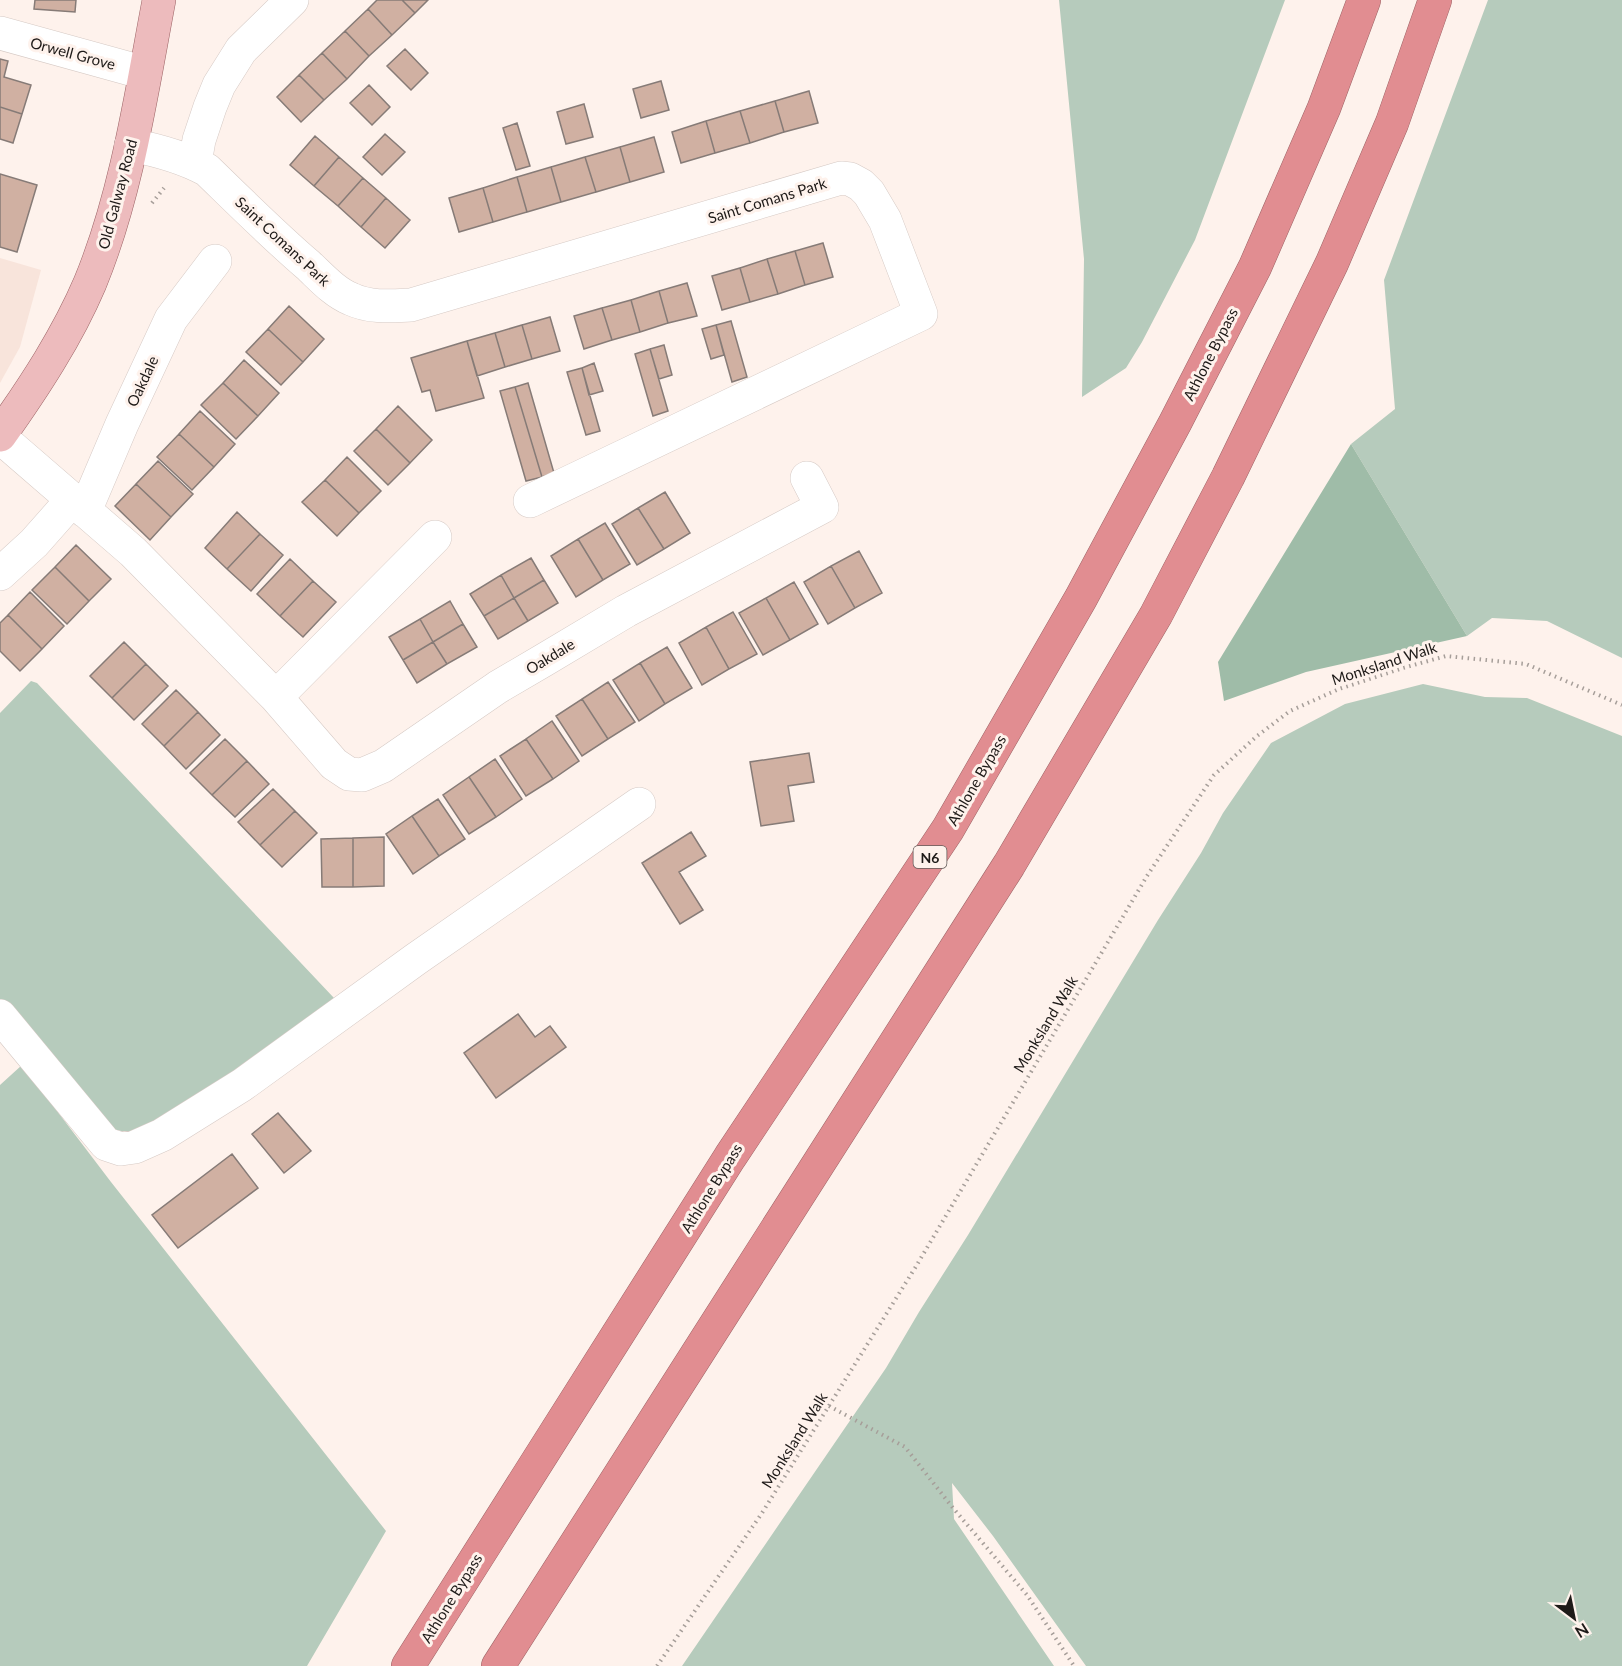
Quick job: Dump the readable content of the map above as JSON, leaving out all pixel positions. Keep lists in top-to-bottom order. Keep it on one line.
{"streets":{"highway":["Athlone Bypass","N6"],"main road":["Old Galway Road"],"street":["Orwell Grove","Saint Comans Park","Oakdale"],"path":["Monksland Walk"]},"crossings":[["Orwell Grove","Old Galway Road"],["Old Galway Road","Saint Comans Park"],["Old Galway Road","Oakdale"]],"north":"bottom right"}
